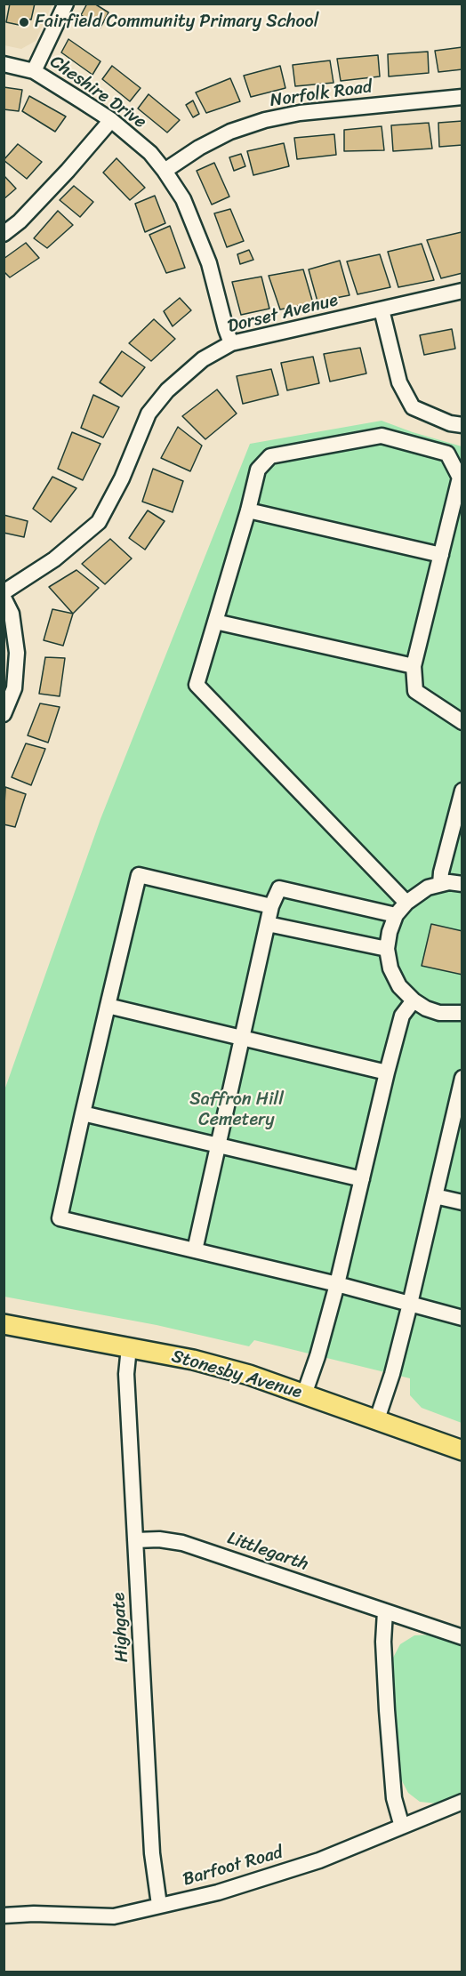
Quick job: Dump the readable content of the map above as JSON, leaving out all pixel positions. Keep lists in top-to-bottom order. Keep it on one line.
{"streets":{"main road":["Stonesby Avenue"],"street":["Cheshire Drive","Norfolk Road","Dorset Avenue","Littlegarth","Highgate","Barfoot Road"]},"crossings":[["Cheshire Drive","Norfolk Road"],["Cheshire Drive","Dorset Avenue"],["Stonesby Avenue","Highgate"],["Littlegarth","Highgate"],["Highgate","Barfoot Road"]],"parks":["Saffron Hill Cemetery"],"places":["Fairfield Community Primary School"]}
